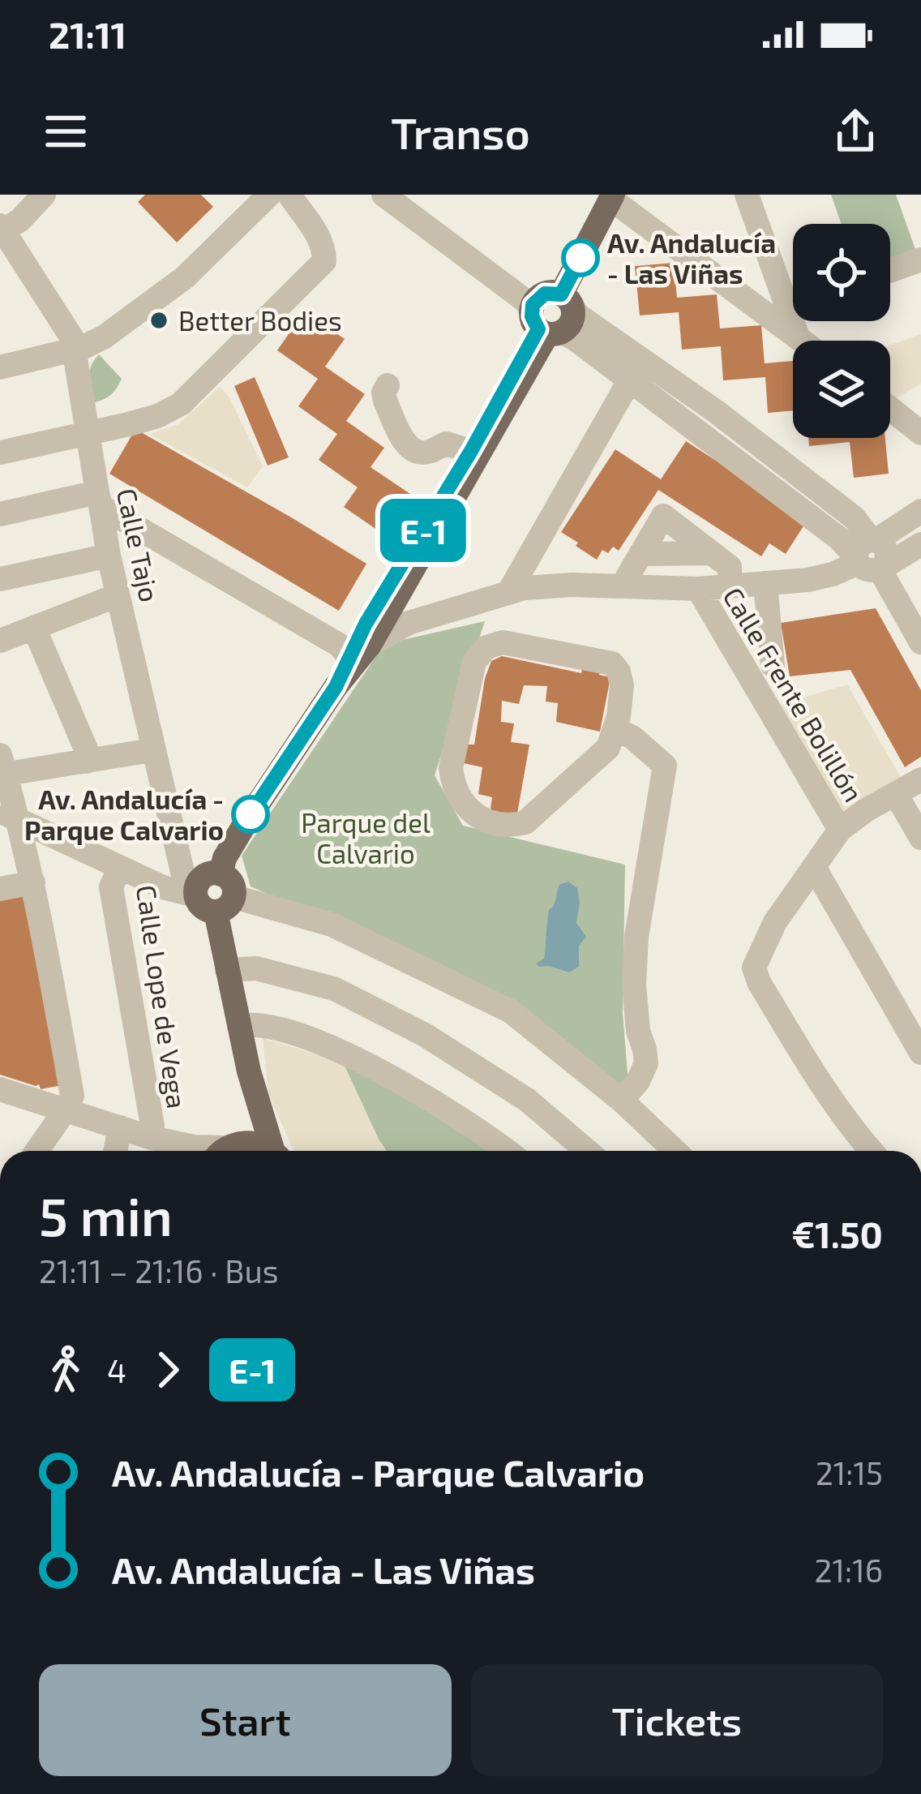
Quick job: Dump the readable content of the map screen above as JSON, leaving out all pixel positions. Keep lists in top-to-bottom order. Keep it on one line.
{"streets":{"street":["Calle Tajo","Calle Frente Bolillón","Calle Lope de Vega"]},"parks":["Parque del Calvario"],"places":["Av. Andalucía - Las Viñas","Better Bodies","Av. Andalucía - Parque Calvario"],"lines":["bus line E-1"],"page":{"status":"21:11","header":"Transo","on_map":"E-1","heading":["5 min","21:11 – 21:16 · Bus","€1.50"],"legs":["4","E-1"],"list":[{"name":"Av. Andalucía - Parque Calvario","value":"21:15"},{"name":"Av. Andalucía - Las Viñas","value":"21:16"}],"buttons":["Start","Tickets"]}}
